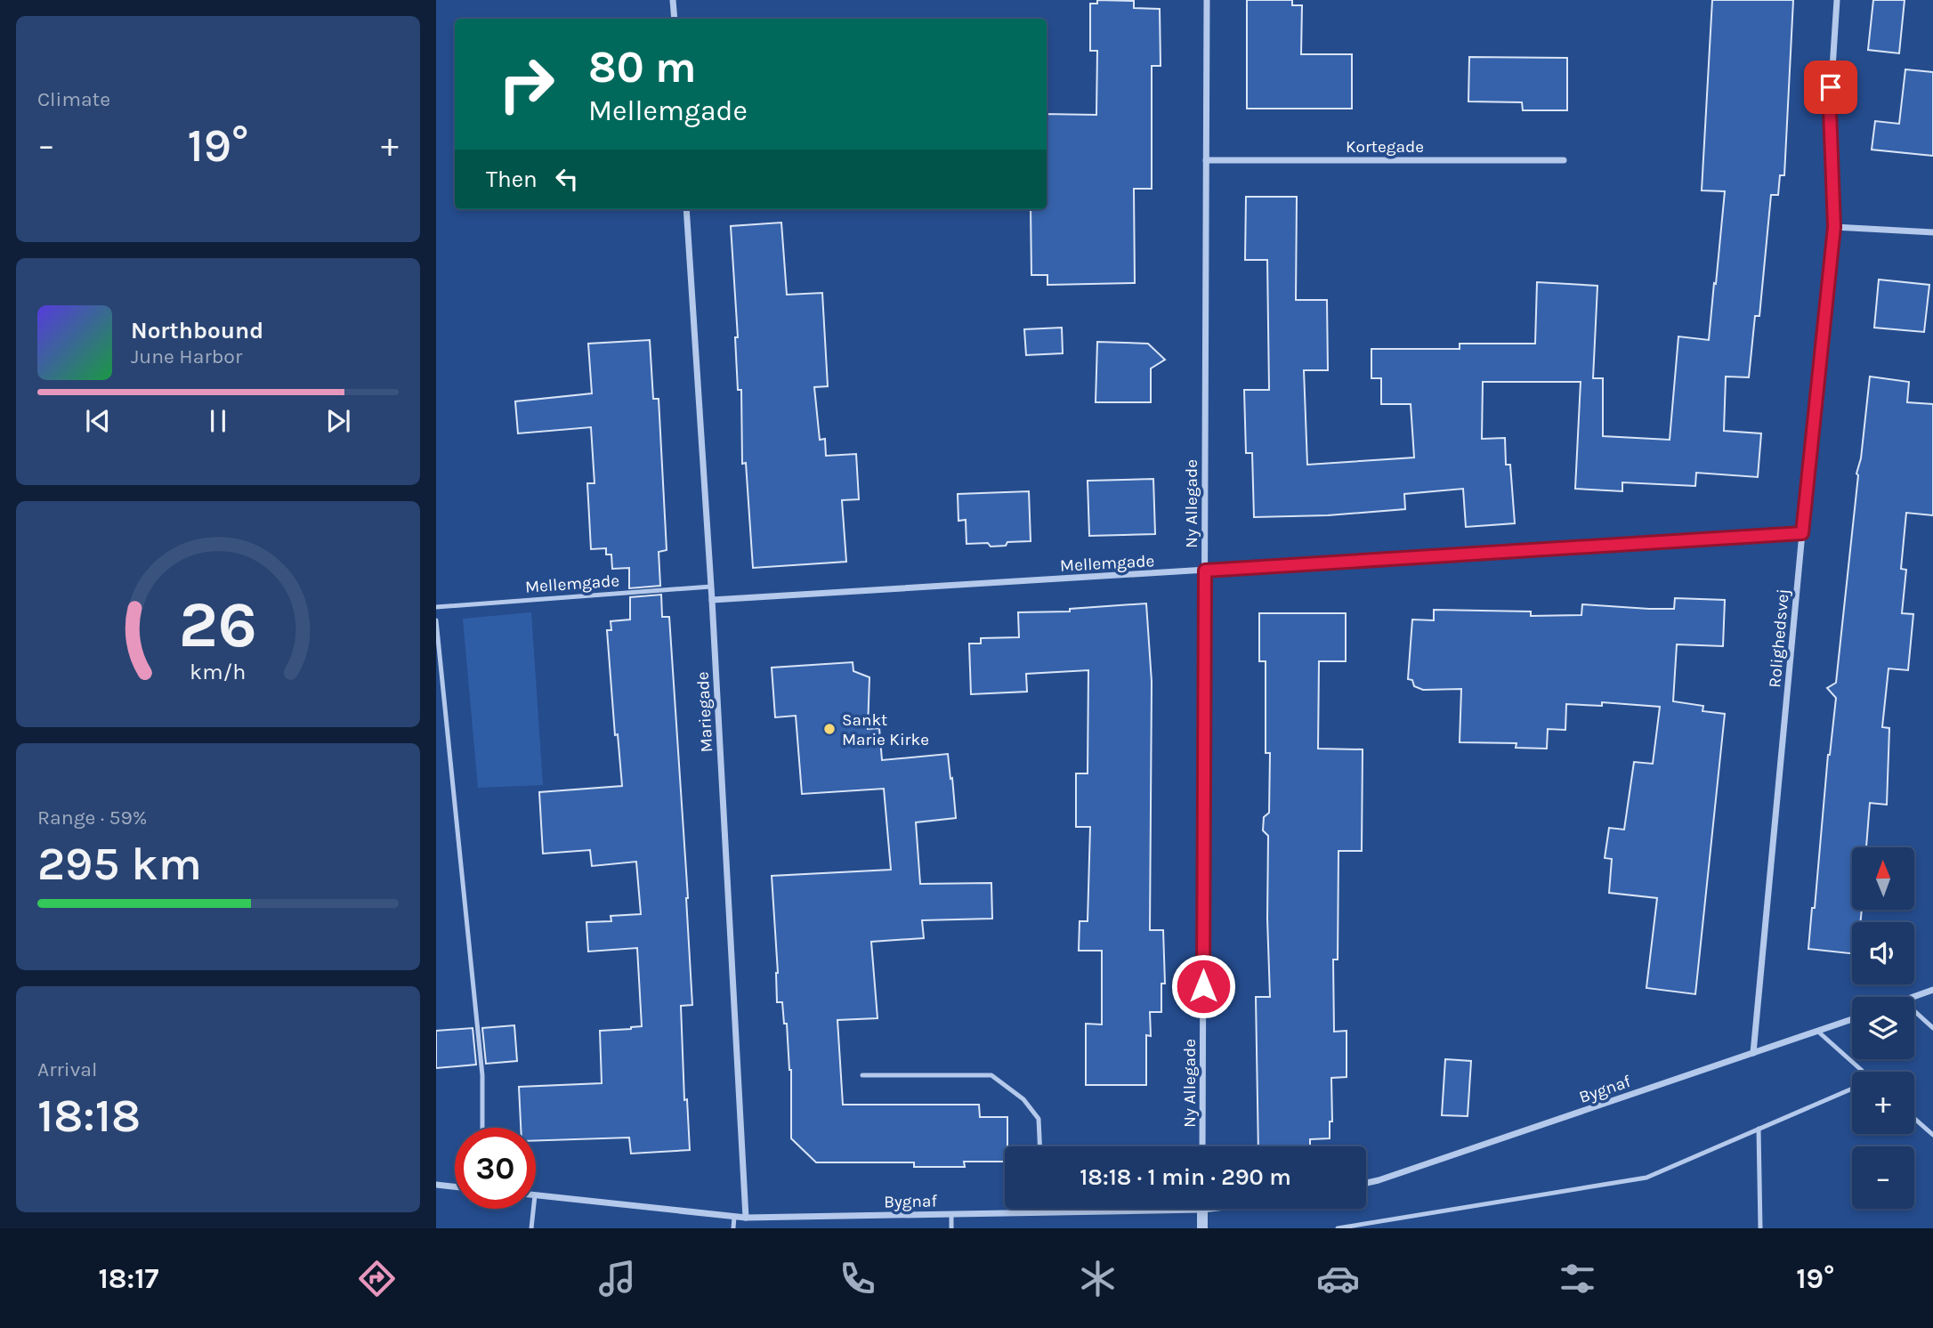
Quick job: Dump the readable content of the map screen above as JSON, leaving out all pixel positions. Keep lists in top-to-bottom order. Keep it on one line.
{"streets":{"street":["Kortegade","Ny Allegade","Mellemgade","Rolighedsvej","Mariegade","Bygnaf"]},"crossings":[["Kortegade","Ny Allegade"],["Ny Allegade","Mellemgade"],["Mellemgade","Rolighedsvej"],["Mellemgade","Mariegade"],["Rolighedsvej","Bygnaf"],["Mariegade","Bygnaf"]],"places":["Sankt Marie Kirke"],"north":"top","page":{"tile":["Climate",["Range · 59%","295 km"],["Arrival","18:18"]],"turn":["80 m","Mellemgade"],"heat":["−","19°","+"],"then":"Then","song":["Northbound","June Harbor"],"map_buttons":["+","−"],"limit":"30","trip":"18:18 · 1 min · 290 m","tabs":["18:17","19°"],"gauge":["26","km/h"]}}
